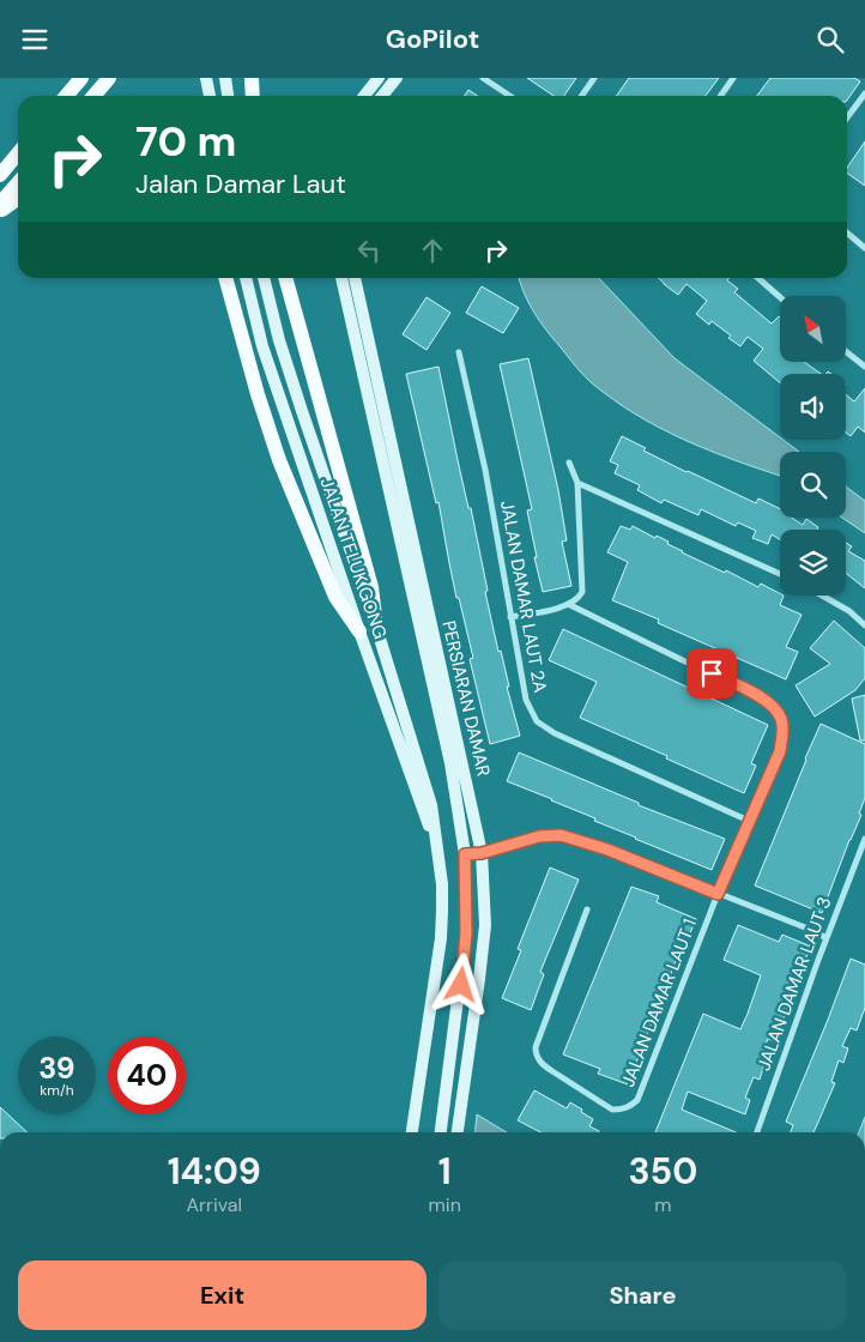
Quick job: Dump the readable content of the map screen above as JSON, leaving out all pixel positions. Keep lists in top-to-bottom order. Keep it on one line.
{"streets":{"street":["JALAN TELUK GONG","JALAN DAMAR LAUT 2A","PERSIARAN DAMAR","JALAN DAMAR LAUT 3","JALAN DAMAR LAUT 1"]},"north":"top left","page":{"header":"GoPilot","turn":["70 m","Jalan Damar Laut"],"speed":"39 km/h","limit":"40","eta":["14:09","Arrival","1","min","350","m"],"buttons":["Exit","Share"]}}
